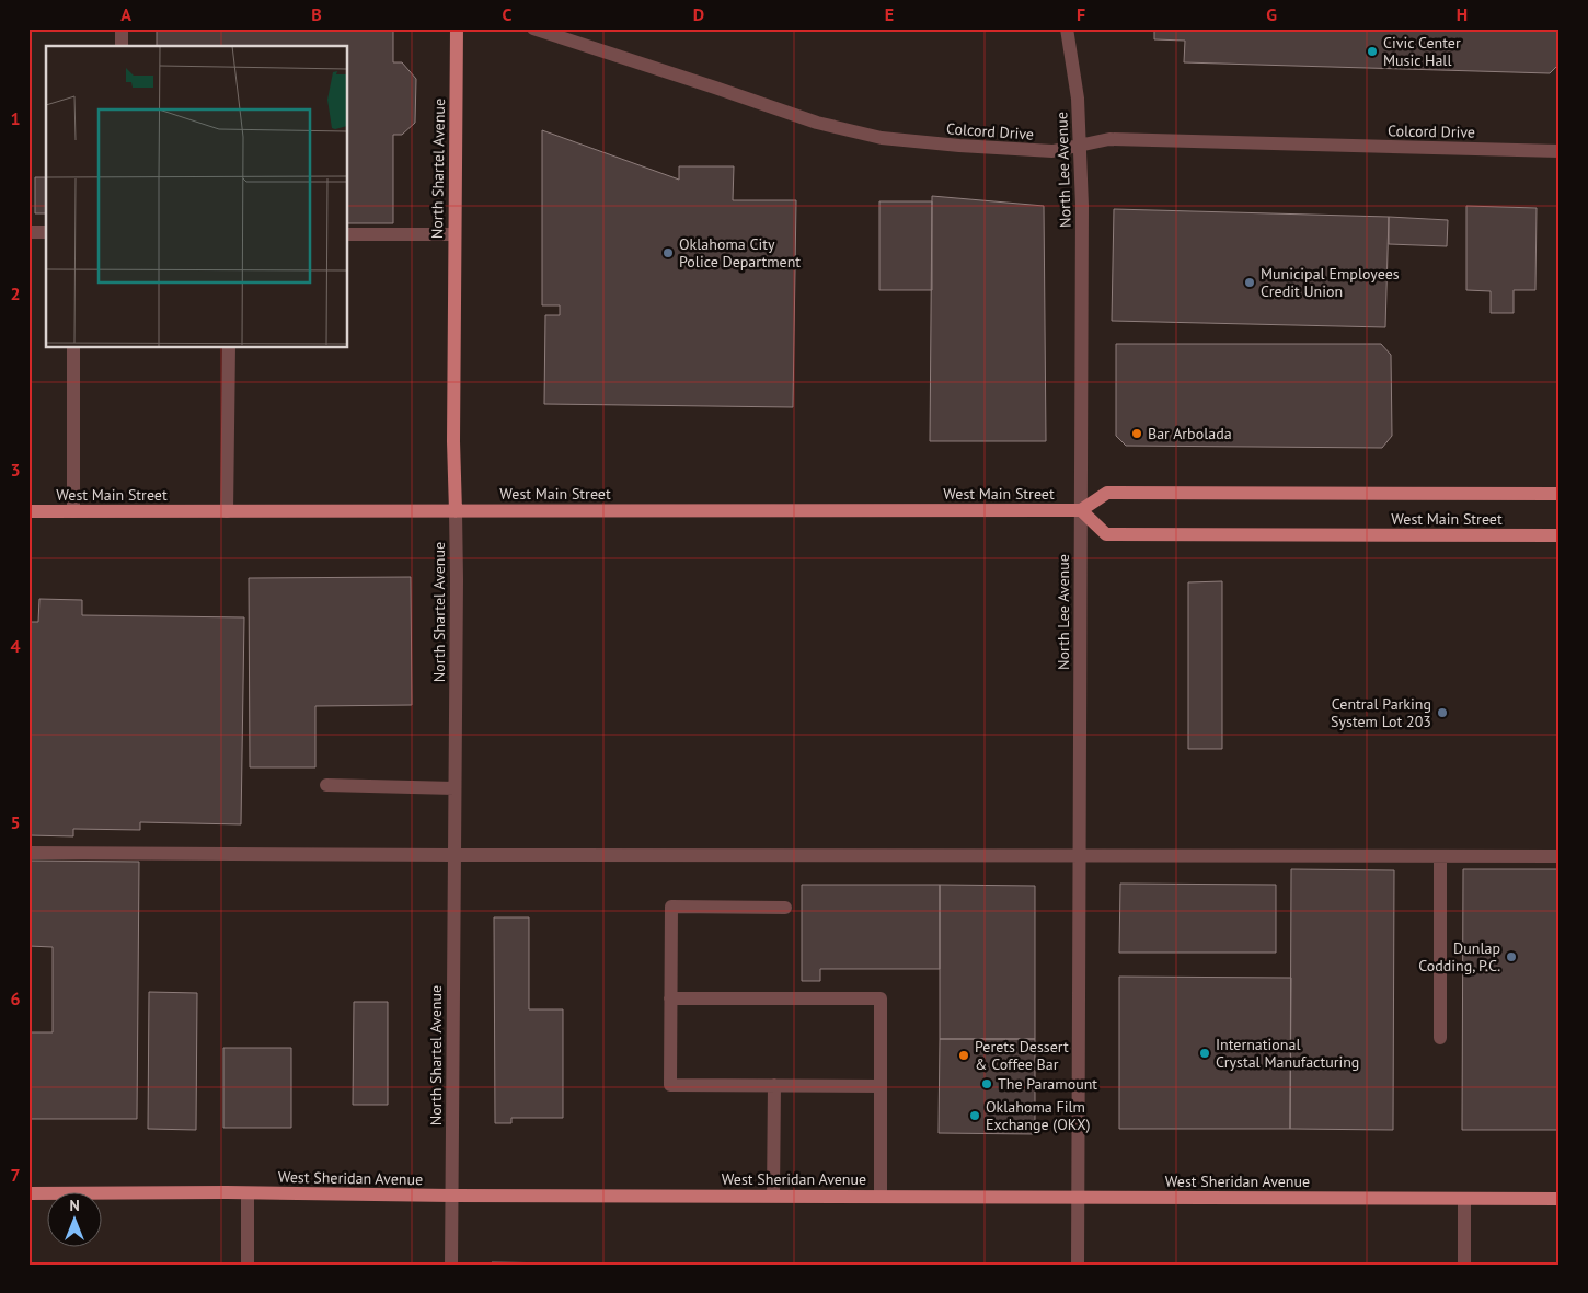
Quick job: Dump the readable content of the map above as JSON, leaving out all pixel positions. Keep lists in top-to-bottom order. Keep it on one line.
{"streets":{"main road":["North Shartel Avenue","West Main Street","West Sheridan Avenue"],"street":["Colcord Drive","North Lee Avenue"]},"crossings":[["Colcord Drive","North Lee Avenue"],["North Shartel Avenue","West Main Street"],["North Shartel Avenue","West Sheridan Avenue"],["North Lee Avenue","West Main Street"],["North Lee Avenue","West Sheridan Avenue"]],"places":["Civic Center Music Hall","Oklahoma City Police Department","Municipal Employees Credit Union","Bar Arbolada","Central Parking System Lot 203","Dunlap Codding, P.C.","International Crystal Manufacturing","Perets Dessert & Coffee Bar","The Paramount","Oklahoma Film Exchange (OKX)"],"north":"top","grid":{"columns":["A","B","C","D","E","F","G","H"],"rows":["1","2","3","4","5","6","7"]}}
